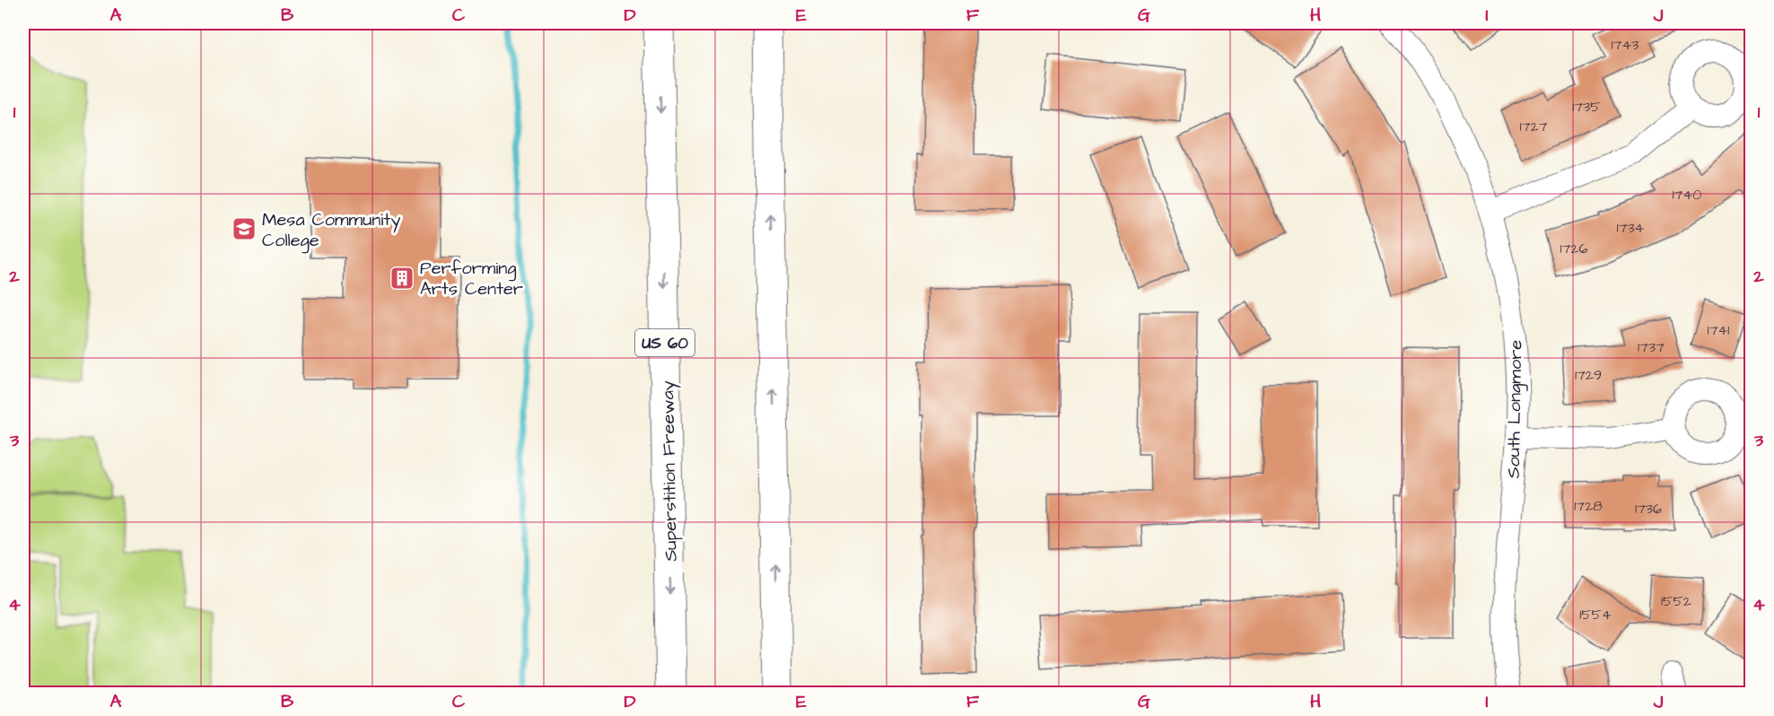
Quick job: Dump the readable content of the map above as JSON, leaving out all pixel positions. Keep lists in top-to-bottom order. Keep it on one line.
{"streets":{"highway":["US 60","Superstition Freeway"],"street":["South Longmore"]},"places":{"school or university":["Mesa Community College"],"building":["Performing Arts Center"]},"house_numbers":["1743","1735","1727","1740","1734","1726","1741","1737","1729","1728","1736","1552","1554"],"grid":{"columns":["A","B","C","D","E","F","G","H","I","J"],"rows":["1","2","3","4"]}}
